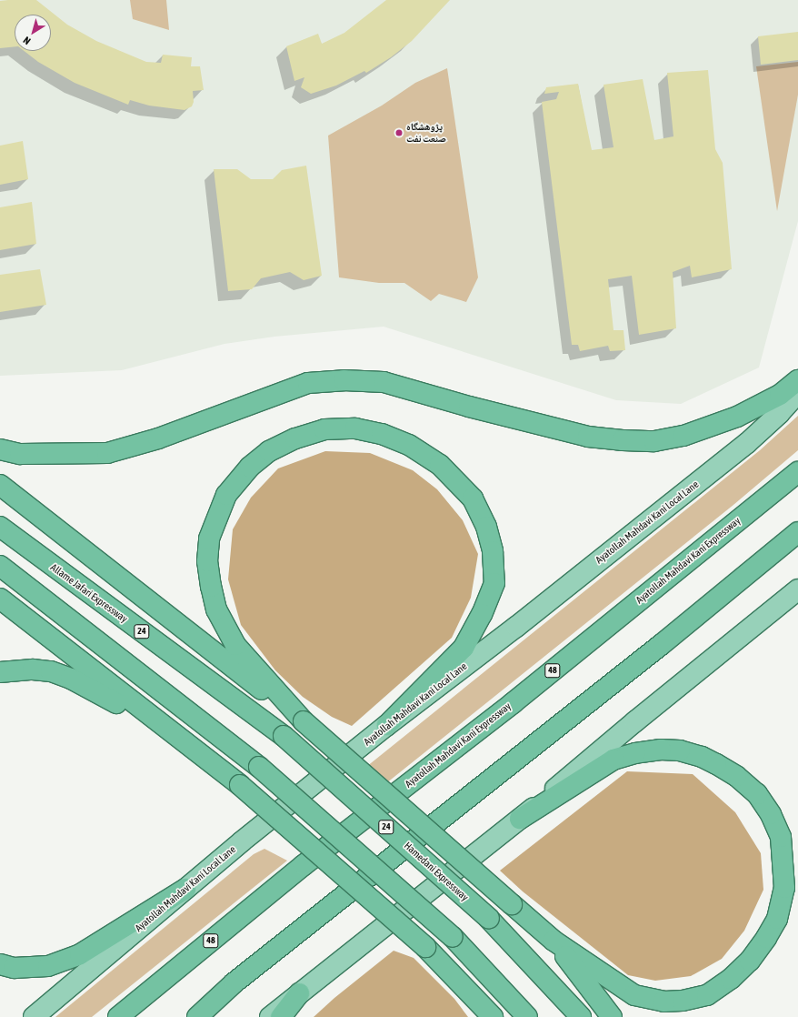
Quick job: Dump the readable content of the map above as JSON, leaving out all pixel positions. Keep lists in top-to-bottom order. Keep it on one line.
{"streets":{"highway":["Ayatollah Mahdavi Kani Expressway","Allame Jafari Expressway","24","48","Hamedani Expressway"],"main road":["Ayatollah Mahdavi Kani Local Lane"]},"crossings":[["Allame Jafari Expressway","Hamedani Expressway"]],"places":["پژوهشگاه صنعت نفت"],"north":"bottom left"}
